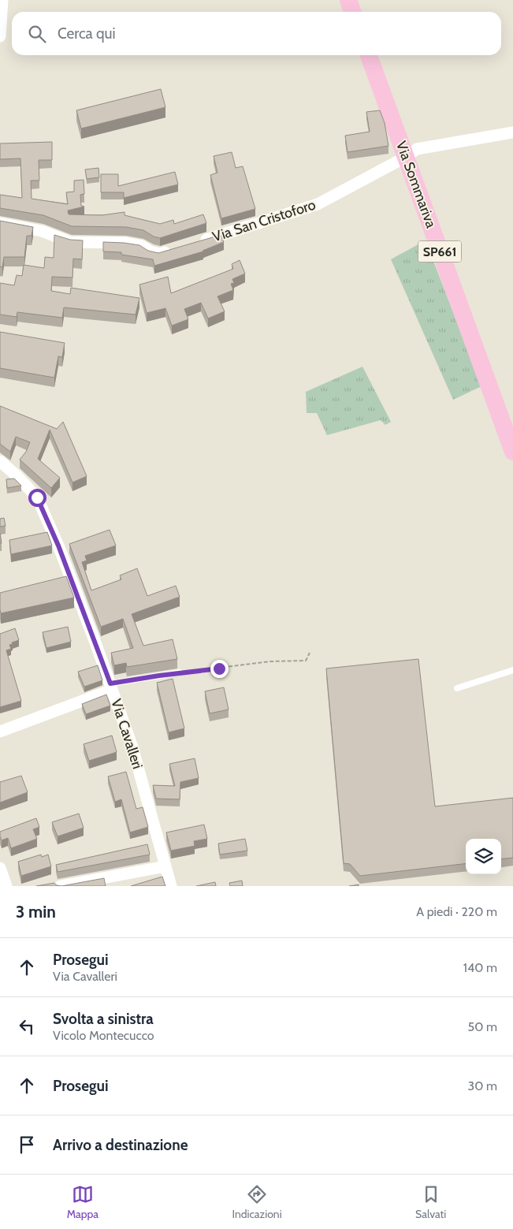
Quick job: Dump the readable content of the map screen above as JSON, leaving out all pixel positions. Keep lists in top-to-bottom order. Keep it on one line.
{"streets":{"main road":["Via Sommariva","SP661"],"street":["Via San Cristoforo","Via Cavalleri"]},"crossings":[["Via Sommariva","Via San Cristoforo"]],"page":{"search":"Cerca qui","heading":["3 min","A piedi · 220 m"],"list":[["Prosegui","Via Cavalleri","140 m"],["Svolta a sinistra","Vicolo Montecucco","50 m"],["Prosegui","30 m"],"Arrivo a destinazione"],"nav":["Mappa","Indicazioni","Salvati"]}}
